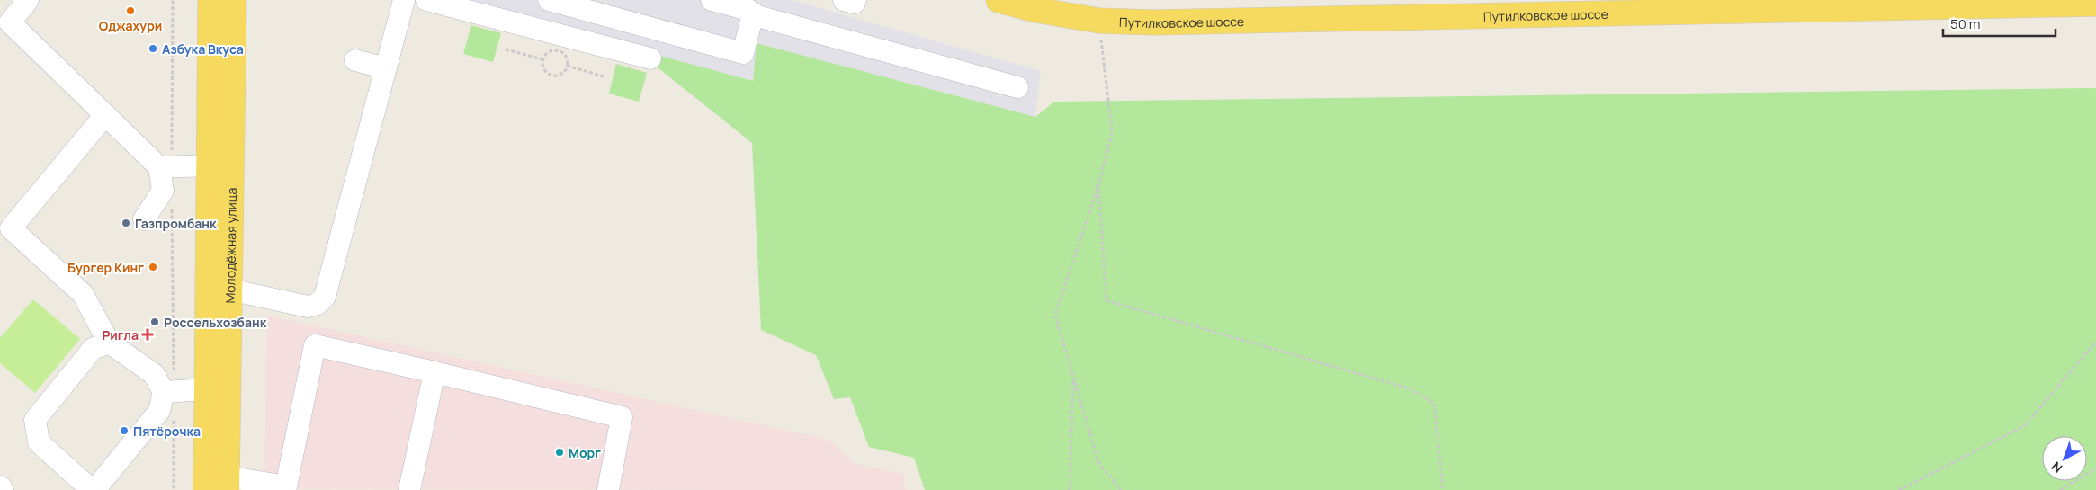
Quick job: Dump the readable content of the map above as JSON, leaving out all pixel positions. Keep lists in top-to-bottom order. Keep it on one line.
{"streets":{"main road":["Путилковское шоссе","Молодёжная улица"]},"places":{"other":["Оджахури","Азбука Вкуса","Газпромбанк","Бургер Кинг","Россельхозбанк","Пятёрочка","Морг"],"health":["Ригла"]},"scale_bar":"50 m","north":"bottom left"}
